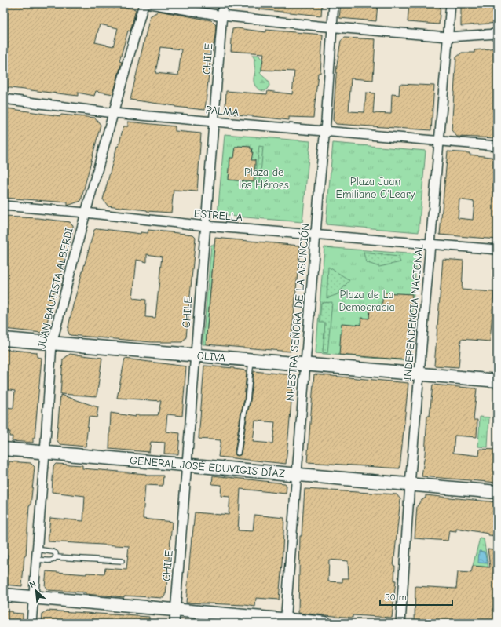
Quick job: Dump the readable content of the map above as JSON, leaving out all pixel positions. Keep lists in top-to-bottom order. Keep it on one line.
{"streets":{"street":["CHILE","PALMA","ESTRELLA","JUAN BAUTISTA ALBERDI","NUESTRA SEÑORA DE LA ASUNCIÓN","INDEPENDENCIA NACIONAL","OLIVA","GENERAL JOSÉ EDUVIGIS DÍAZ"]},"crossings":[["CHILE","PALMA"],["CHILE","ESTRELLA"],["CHILE","OLIVA"],["CHILE","GENERAL JOSÉ EDUVIGIS DÍAZ"],["PALMA","JUAN BAUTISTA ALBERDI"],["PALMA","NUESTRA SEÑORA DE LA ASUNCIÓN"],["PALMA","INDEPENDENCIA NACIONAL"],["ESTRELLA","JUAN BAUTISTA ALBERDI"],["ESTRELLA","NUESTRA SEÑORA DE LA ASUNCIÓN"],["ESTRELLA","INDEPENDENCIA NACIONAL"],["JUAN BAUTISTA ALBERDI","OLIVA"],["JUAN BAUTISTA ALBERDI","GENERAL JOSÉ EDUVIGIS DÍAZ"],["NUESTRA SEÑORA DE LA ASUNCIÓN","OLIVA"],["NUESTRA SEÑORA DE LA ASUNCIÓN","GENERAL JOSÉ EDUVIGIS DÍAZ"],["INDEPENDENCIA NACIONAL","OLIVA"],["INDEPENDENCIA NACIONAL","GENERAL JOSÉ EDUVIGIS DÍAZ"]],"parks":["Plaza de los Héroes","Plaza Juan Emiliano O'Leary","Plaza de La Democracia"],"scale_bar":"50 m","north":"top left"}
